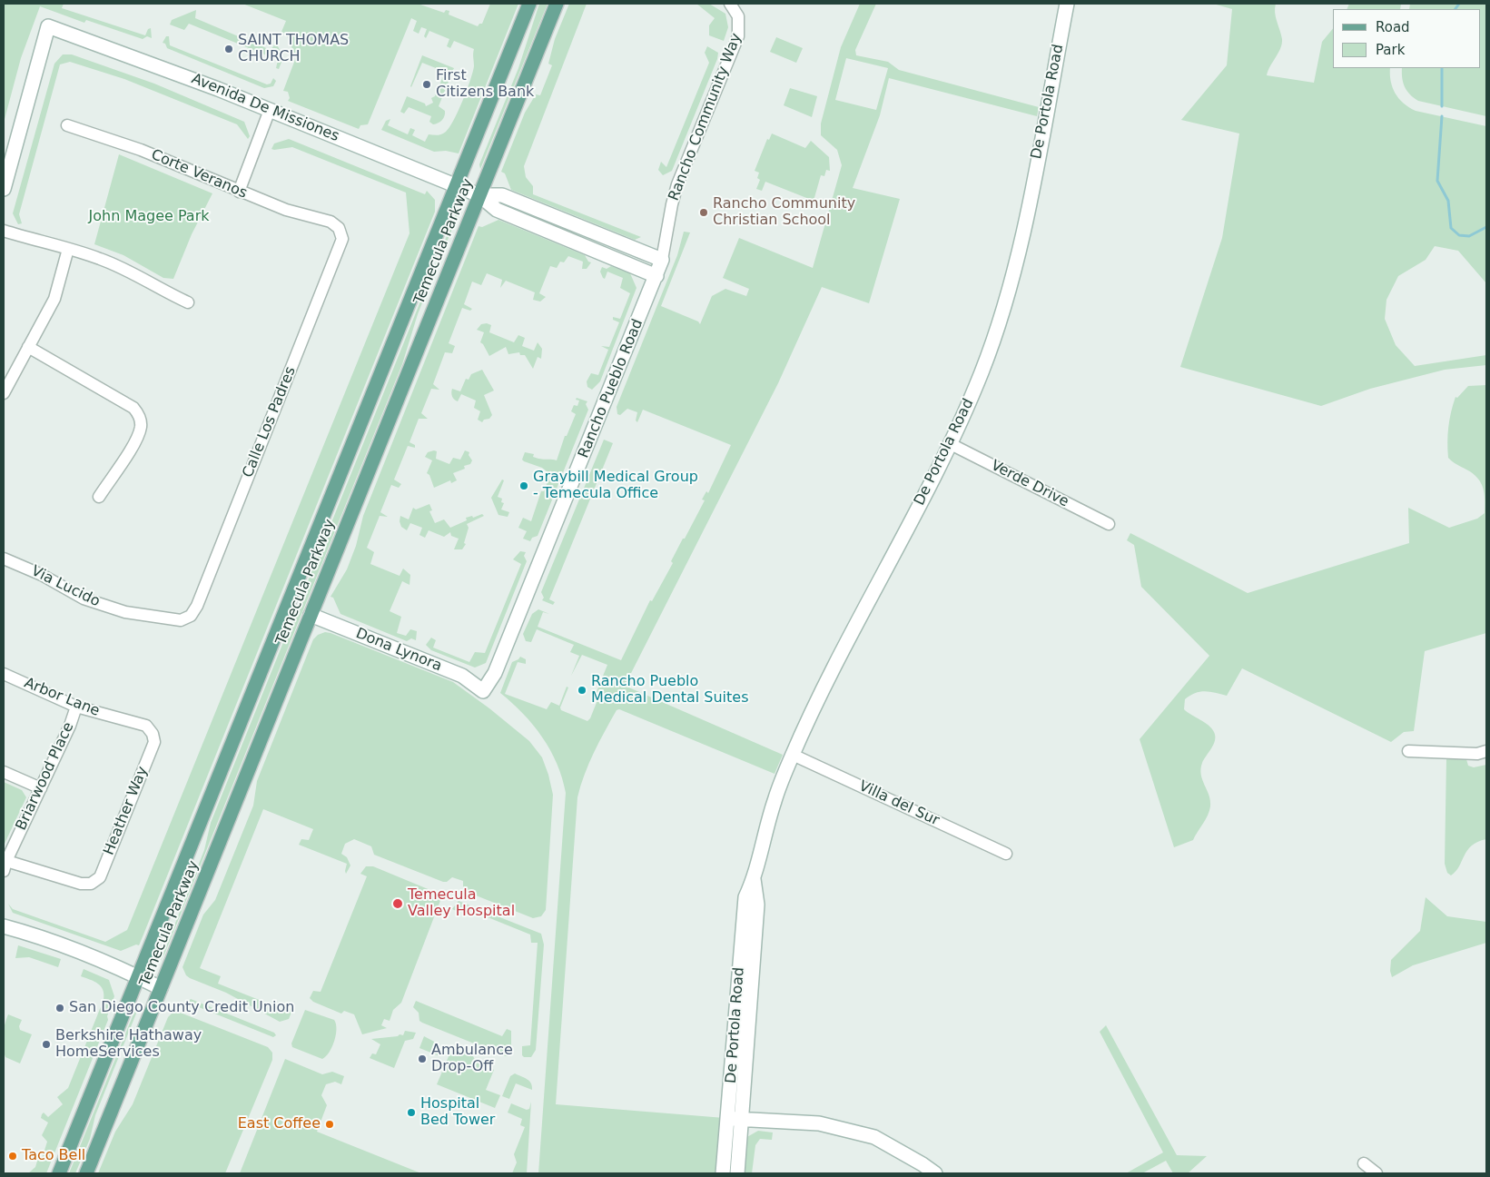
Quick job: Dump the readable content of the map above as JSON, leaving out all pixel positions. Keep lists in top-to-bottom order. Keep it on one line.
{"streets":{"main road":["Temecula Parkway"],"street":["De Portola Road","Avenida De Missiones","Rancho Community Way","Corte Veranos","Rancho Pueblo Road","Calle Los Padres","Verde Drive","Via Lucido","Dona Lynora","Arbor Lane","Briarwood Place","Villa del Sur","Heather Way"]},"crossings":[["De Portola Road","Verde Drive"],["De Portola Road","Villa del Sur"],["Avenida De Missiones","Rancho Community Way"],["Avenida De Missiones","Temecula Parkway"],["Avenida De Missiones","Rancho Pueblo Road"],["Rancho Community Way","Rancho Pueblo Road"],["Corte Veranos","Calle Los Padres"],["Temecula Parkway","Dona Lynora"],["Rancho Pueblo Road","Dona Lynora"],["Calle Los Padres","Via Lucido"],["Arbor Lane","Briarwood Place"],["Arbor Lane","Heather Way"],["Briarwood Place","Heather Way"]],"parks":["John Magee Park"],"places":["SAINT THOMAS CHURCH","First Citizens Bank","Rancho Community Christian School","Graybill Medical Group - Temecula Office","Rancho Pueblo Medical Dental Suites","Temecula Valley Hospital","San Diego County Credit Union","Berkshire Hathaway HomeServices","Ambulance Drop-Off","Hospital Bed Tower","East Coffee","Taco Bell"],"legend":["Road","Park"]}
